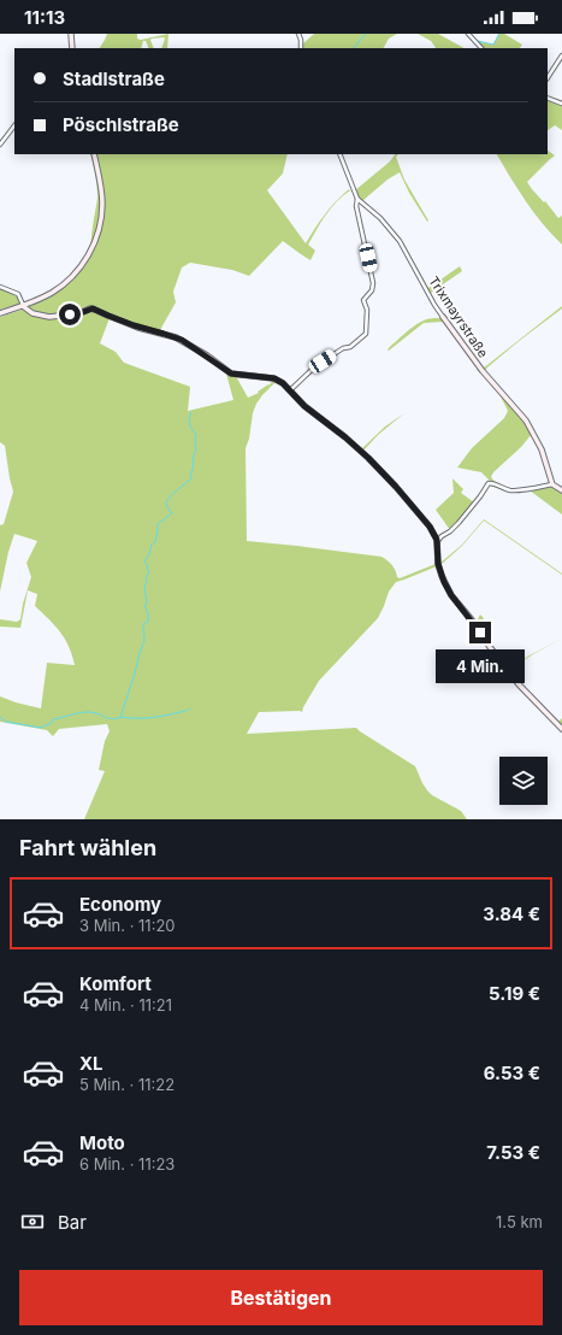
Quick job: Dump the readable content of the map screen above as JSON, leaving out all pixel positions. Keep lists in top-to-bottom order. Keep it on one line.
{"streets":{"street":["Trixmayrstraße"]},"page":{"status":"11:13","banner":["Stadlstraße","Pöschlstraße"],"bubble":"4 Min.","heading":"Fahrt wählen","list":[{"name":"Economy","note":"3 Min. · 11:20","value":"3.84 €"},{"name":"Komfort","note":"4 Min. · 11:21","value":"5.19 €"},{"name":"XL","note":"5 Min. · 11:22","value":"6.53 €"},{"name":"Moto","note":"6 Min. · 11:23","value":"7.53 €"}],"pay":["Bar","1.5 km"],"buttons":"Bestätigen"}}
